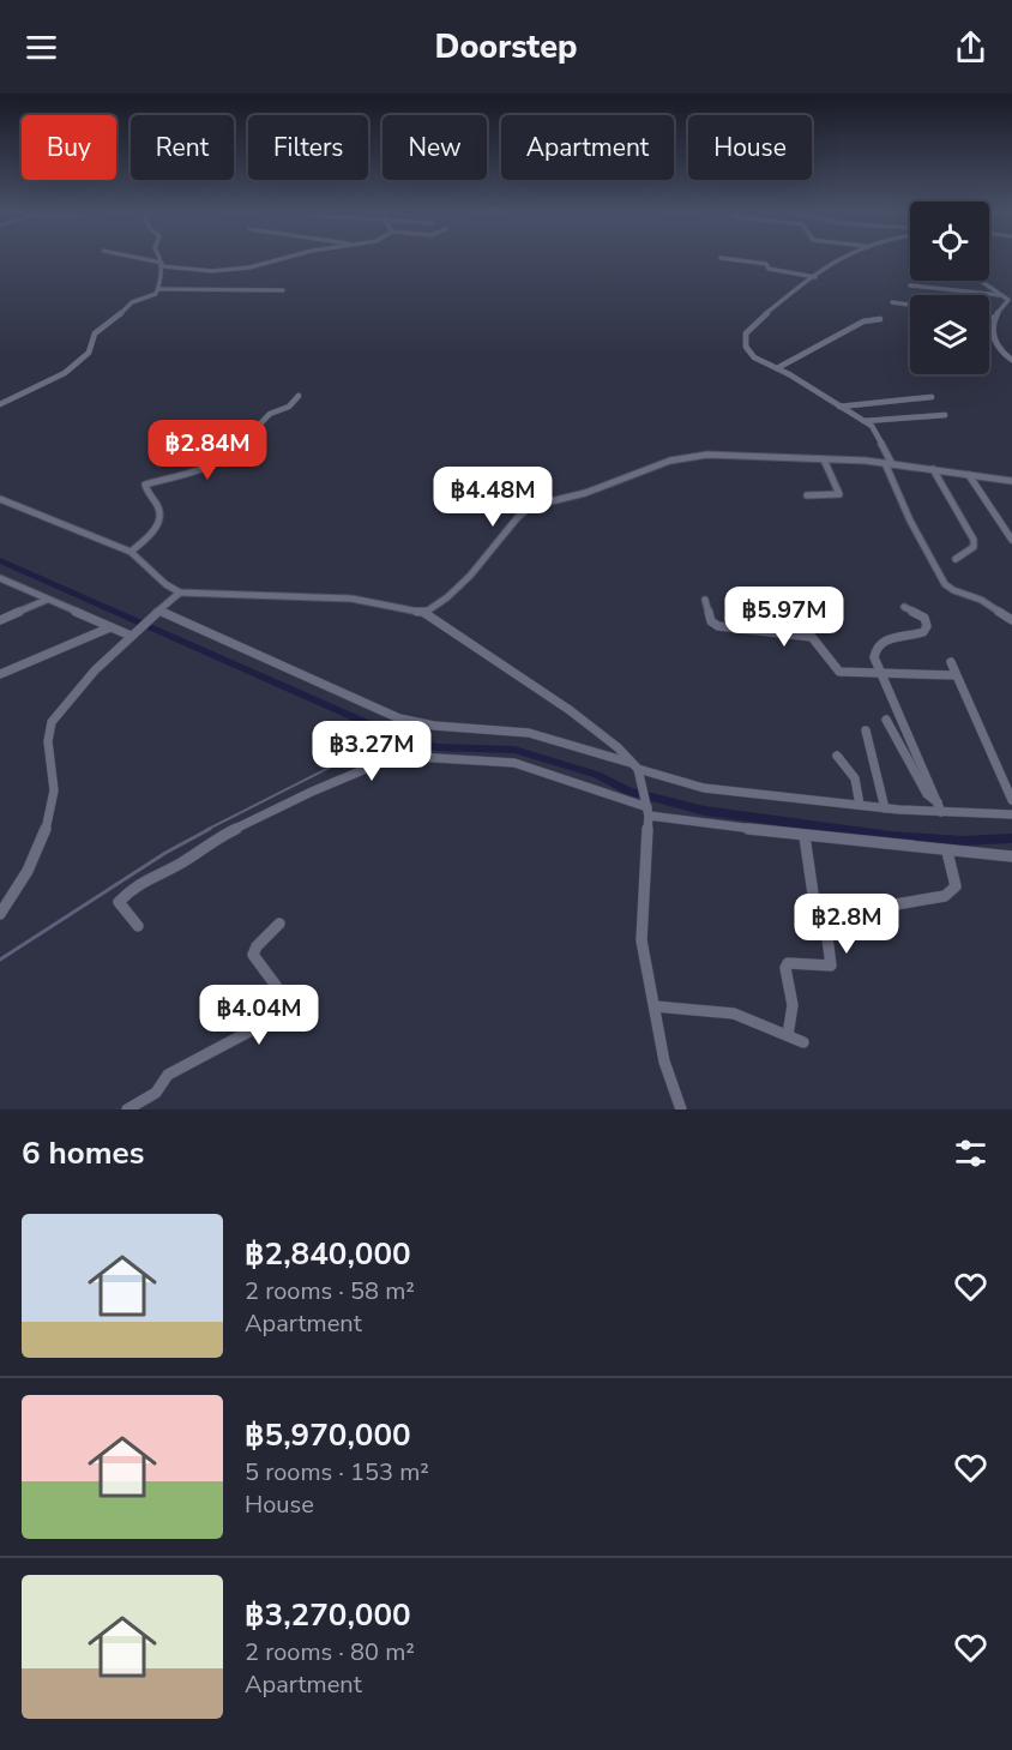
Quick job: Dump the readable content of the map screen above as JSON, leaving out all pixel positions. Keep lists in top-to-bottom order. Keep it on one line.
{"page":{"header":"Doorstep","chip":["Buy","Rent","Filters","New","Apartment","House"],"price":["฿2.84M","฿4.48M","฿5.97M","฿3.27M","฿2.8M","฿4.04M"],"heading":"6 homes","list":[{"name":"฿2,840,000","note":"2 rooms · 58 m² · Apartment"},{"name":"฿5,970,000","note":"5 rooms · 153 m² · House"},{"name":"฿3,270,000","note":"2 rooms · 80 m² · Apartment"}]}}
